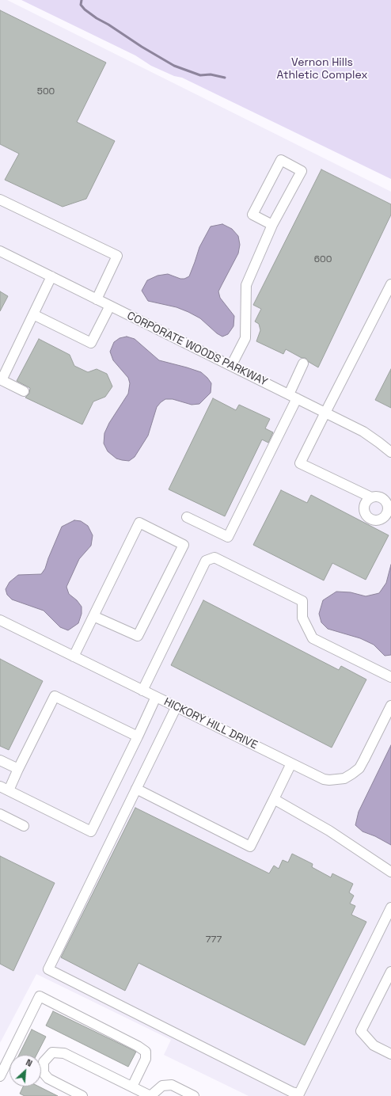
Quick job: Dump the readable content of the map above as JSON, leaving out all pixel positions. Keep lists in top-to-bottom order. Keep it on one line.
{"streets":{"street":["CORPORATE WOODS PARKWAY","HICKORY HILL DRIVE"]},"parks":["Vernon Hills Athletic Complex"],"house_numbers":["500","600","777"],"north":"top right"}
